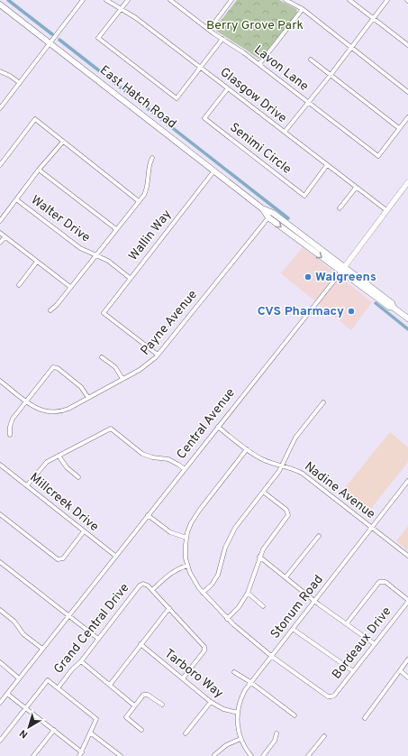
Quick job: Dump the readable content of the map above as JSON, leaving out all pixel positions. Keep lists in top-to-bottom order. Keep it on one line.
{"streets":{"main road":["East Hatch Road"],"street":["Lavon Lane","Glasgow Drive","Senimi Circle","Walter Drive","Wallin Way","Payne Avenue","Central Avenue","Nadine Avenue","Millcreek Drive","Stonum Road","Grand Central Drive","Bordeaux Drive","Tarboro Way"]},"crossings":[["Glasgow Drive","Senimi Circle"],["Glasgow Drive","Central Avenue"],["East Hatch Road","Wallin Way"],["East Hatch Road","Payne Avenue"],["East Hatch Road","Central Avenue"],["Walter Drive","Wallin Way"],["Wallin Way","Payne Avenue"],["Central Avenue","Nadine Avenue"],["Central Avenue","Millcreek Drive"],["Nadine Avenue","Stonum Road"],["Stonum Road","Bordeaux Drive"],["Stonum Road","Tarboro Way"]],"parks":["Berry Grove Park"],"places":["Walgreens","CVS Pharmacy"],"north":"bottom left"}
